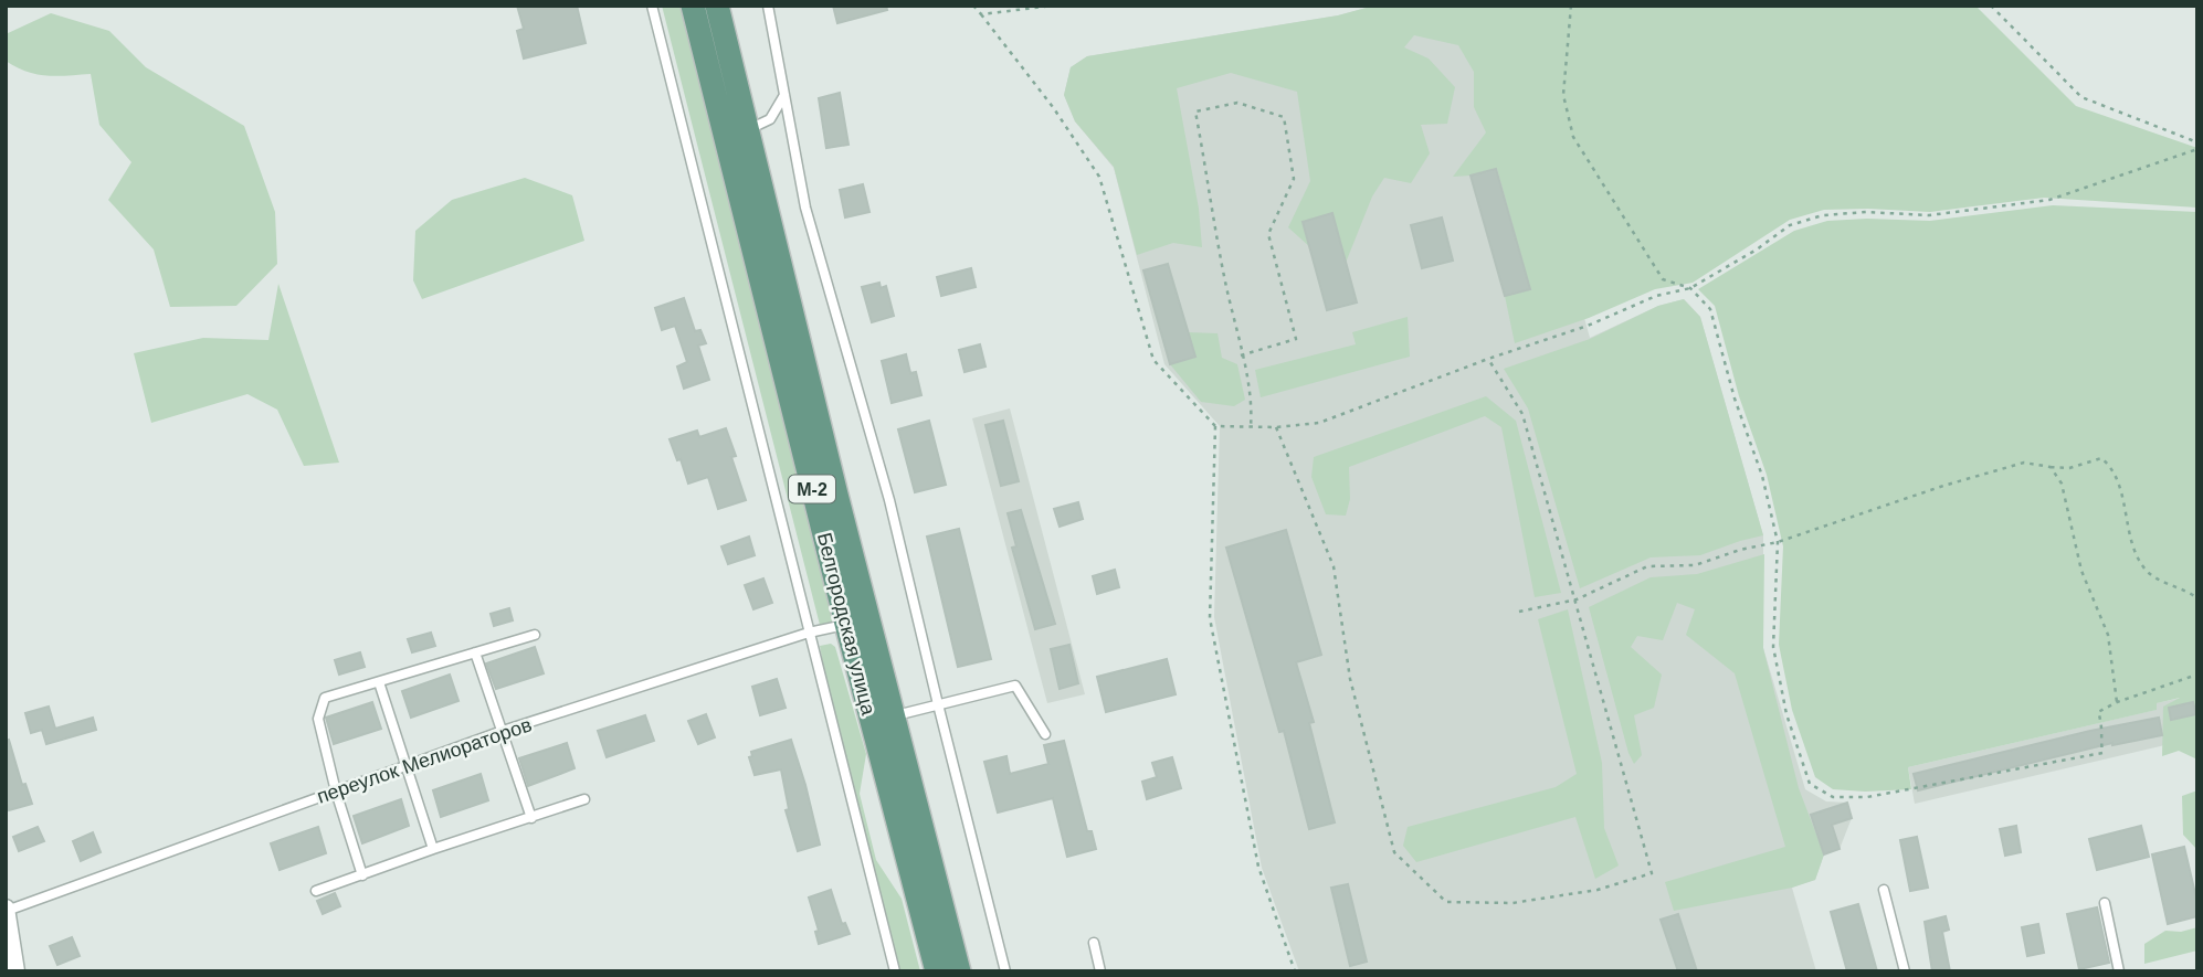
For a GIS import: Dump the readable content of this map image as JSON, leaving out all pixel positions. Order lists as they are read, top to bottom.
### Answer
{
  "streets": {
    "main road": ["М-2", "Белгородская улица"],
    "lane": ["переулок Мелиораторов"]
  },
  "crossings": [
    ["Белгородская улица", "переулок Мелиораторов"]
  ]
}
